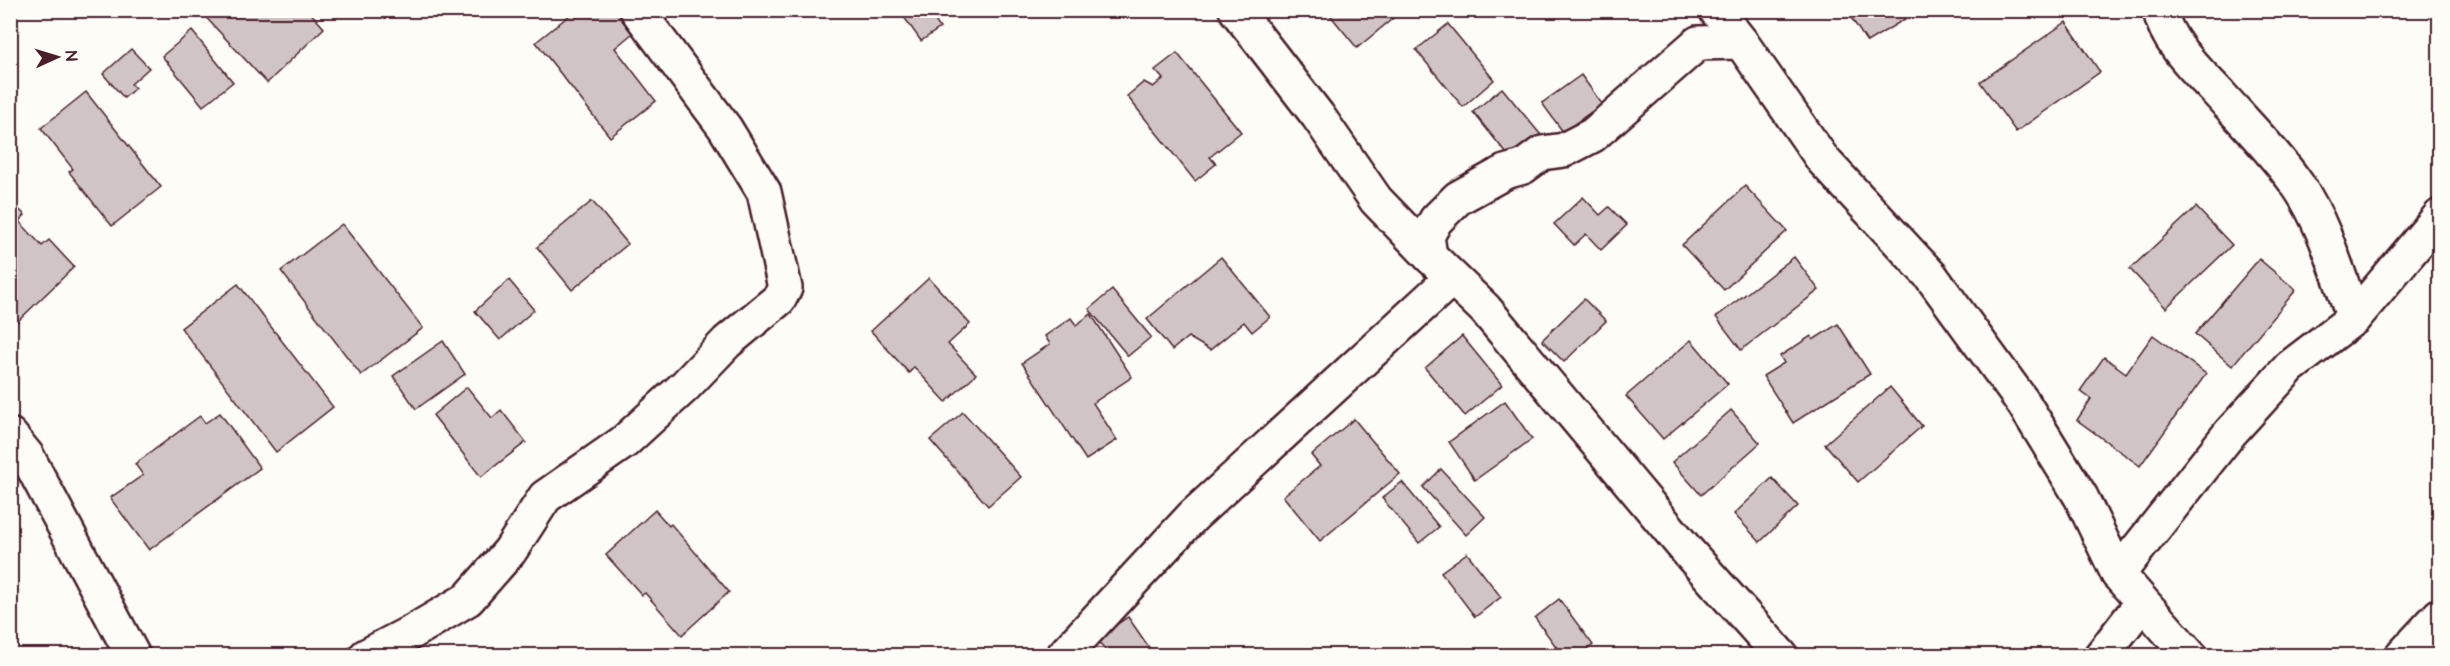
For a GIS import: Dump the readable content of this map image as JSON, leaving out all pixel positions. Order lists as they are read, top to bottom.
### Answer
{
  "north": "right"
}
